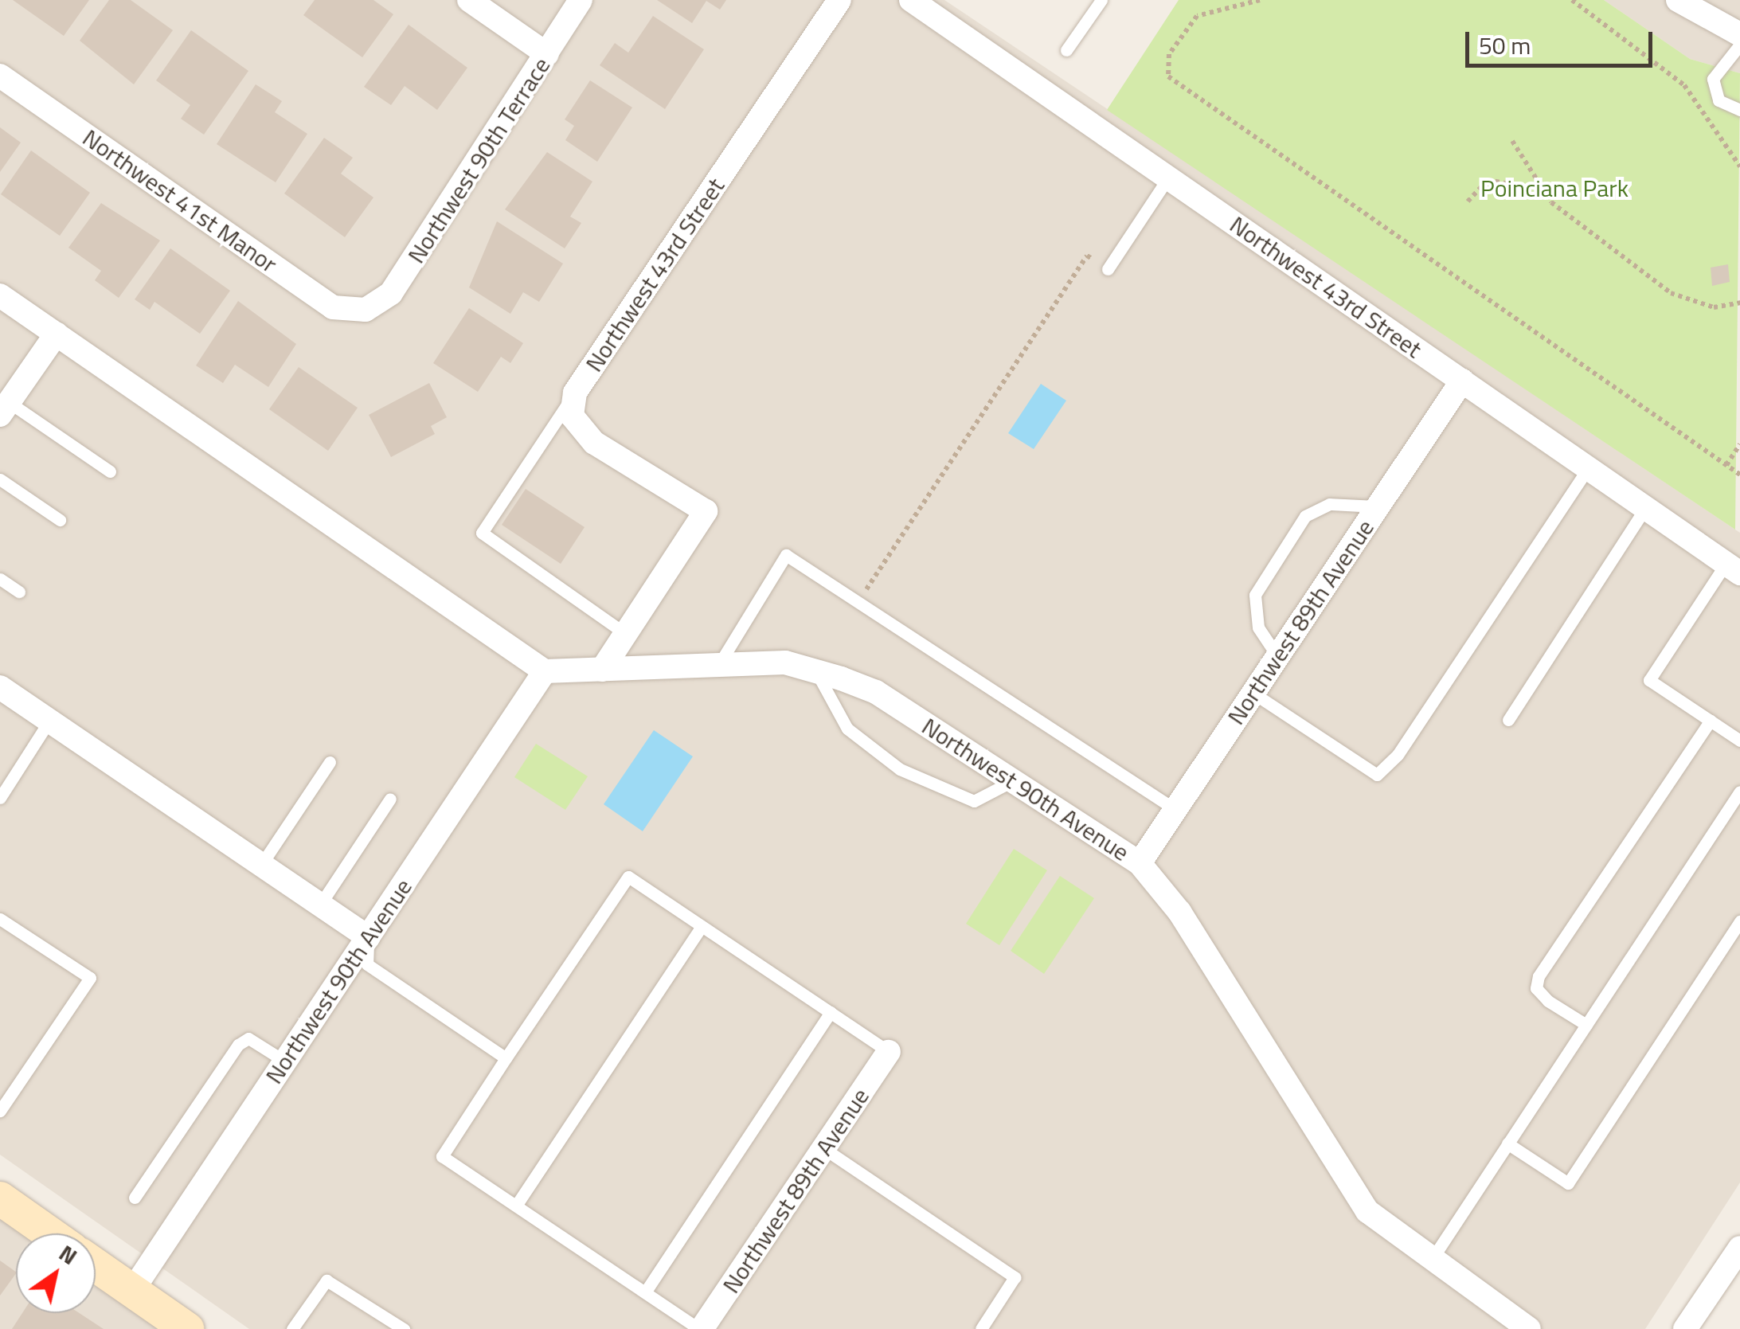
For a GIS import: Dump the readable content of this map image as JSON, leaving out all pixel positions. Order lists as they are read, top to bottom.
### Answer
{
  "streets": {
    "street": [
      "Northwest 90th Terrace",
      "Northwest 41st Manor",
      "Northwest 43rd Street",
      "Northwest 89th Avenue",
      "Northwest 90th Avenue"
    ]
  },
  "crossings": [
    ["Northwest 90th Terrace", "Northwest 41st Manor"],
    ["Northwest 43rd Street", "Northwest 89th Avenue"],
    ["Northwest 89th Avenue", "Northwest 90th Avenue"]
  ],
  "parks": ["Poinciana Park"],
  "scale_bar": "50 m",
  "north": "top right"
}
